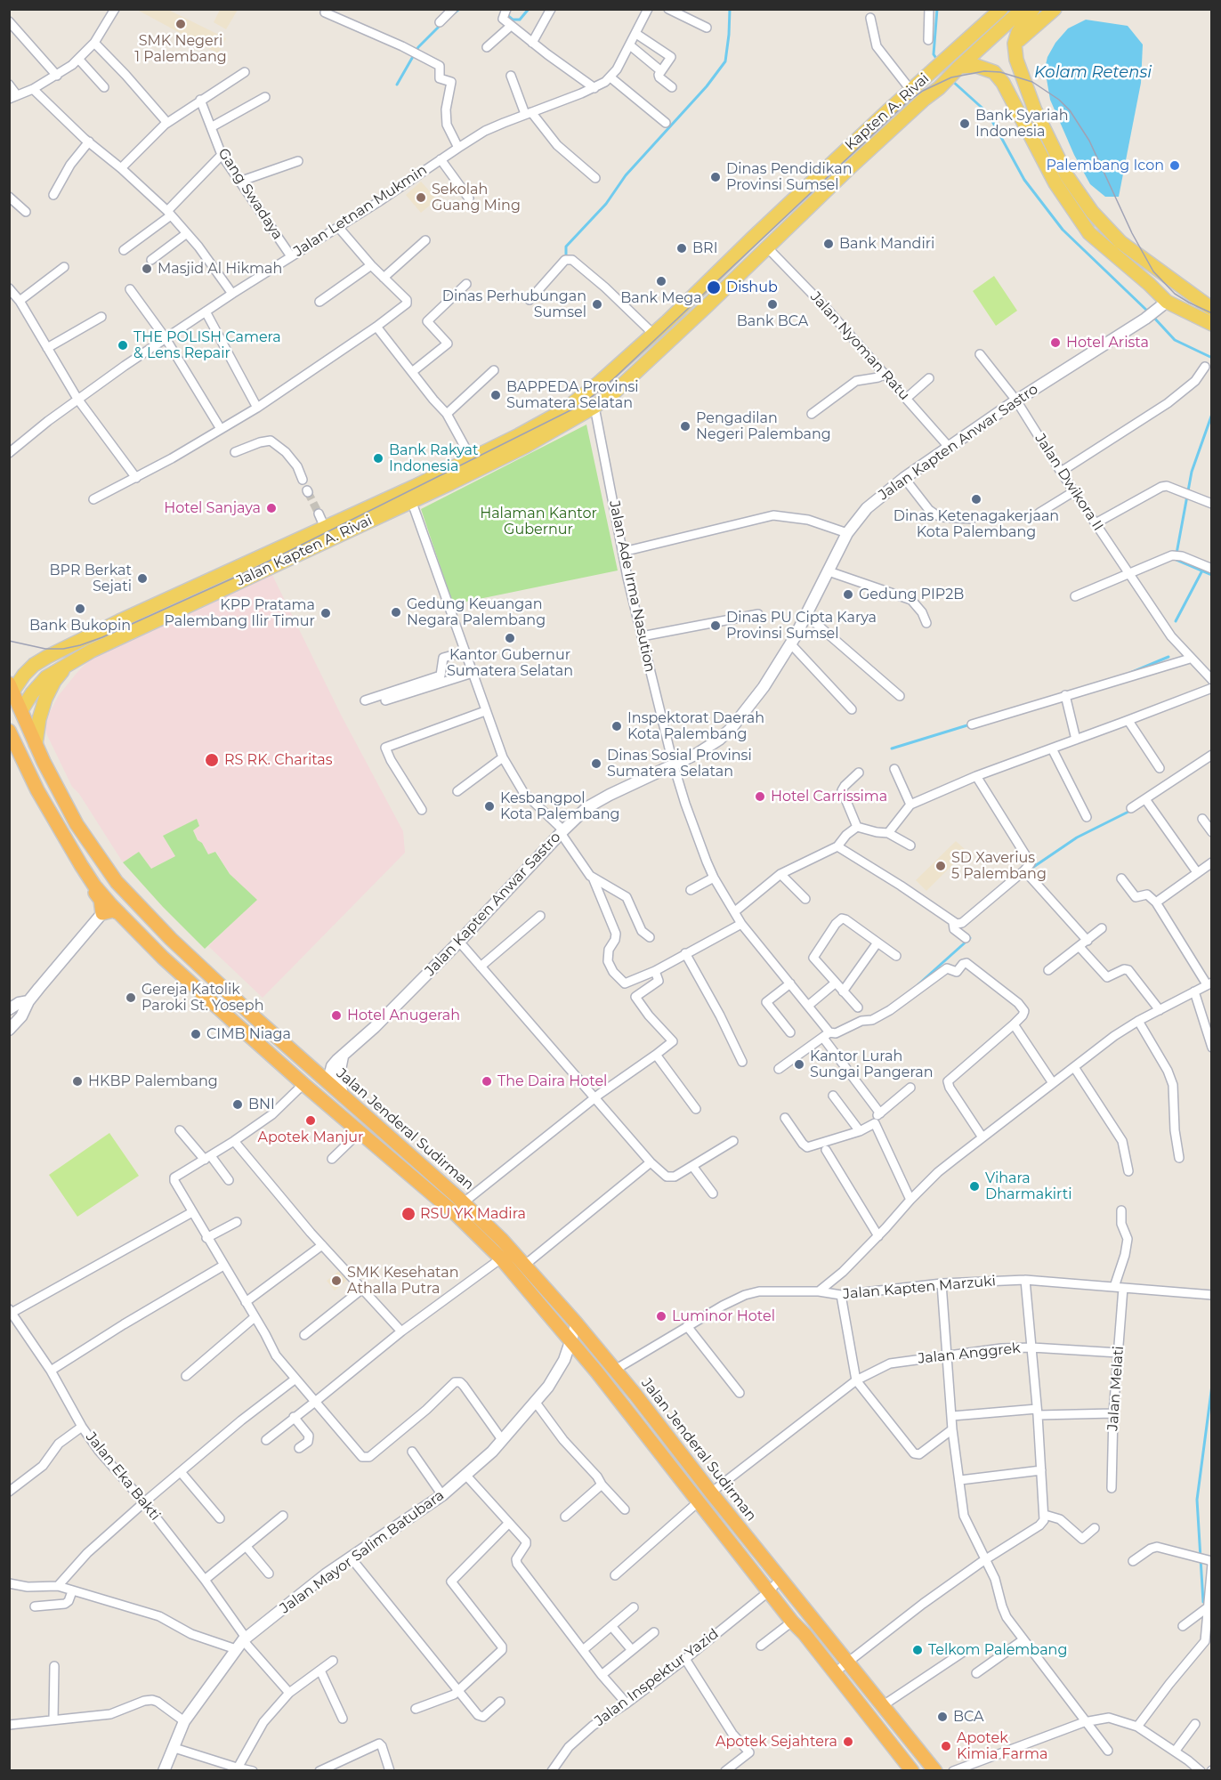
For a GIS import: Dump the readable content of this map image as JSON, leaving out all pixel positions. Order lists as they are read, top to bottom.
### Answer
{
  "streets": {
    "highway": ["Jalan Jenderal Sudirman"],
    "main road": ["Kapten A. Rivai", "Jalan Kapten A. Rivai"],
    "street": [
      "Gang Swadaya",
      "Jalan Letnan Mukmin",
      "Jalan Nyoman Ratu",
      "Jalan Kapten Anwar Sastro",
      "Jalan Dwikora II",
      "Jalan Ade Irma Nasution",
      "Jalan Kapten Marzuki",
      "Jalan Anggrek",
      "Jalan Melati",
      "Jalan Eka Bakti",
      "Jalan Mayor Salim Batubara",
      "Jalan Inspektur Yazid"
    ]
  },
  "crossings": [
    ["Kapten A. Rivai", "Jalan Nyoman Ratu"],
    ["Kapten A. Rivai", "Jalan Kapten A. Rivai"],
    ["Kapten A. Rivai", "Jalan Ade Irma Nasution"],
    ["Gang Swadaya", "Jalan Letnan Mukmin"],
    ["Jalan Nyoman Ratu", "Jalan Kapten Anwar Sastro"],
    ["Jalan Kapten Anwar Sastro", "Jalan Dwikora II"],
    ["Jalan Kapten Anwar Sastro", "Jalan Ade Irma Nasution"],
    ["Jalan Kapten Anwar Sastro", "Jalan Jenderal Sudirman"],
    ["Jalan Kapten A. Rivai", "Jalan Jenderal Sudirman"],
    ["Jalan Jenderal Sudirman", "Jalan Kapten Marzuki"],
    ["Jalan Jenderal Sudirman", "Jalan Anggrek"],
    ["Jalan Jenderal Sudirman", "Jalan Mayor Salim Batubara"],
    ["Jalan Jenderal Sudirman", "Jalan Inspektur Yazid"],
    ["Jalan Kapten Marzuki", "Jalan Melati"],
    ["Jalan Anggrek", "Jalan Melati"],
    ["Jalan Eka Bakti", "Jalan Mayor Salim Batubara"]
  ],
  "water": ["Kolam Retensi"],
  "parks": ["Halaman Kantor Gubernur"],
  "places": [
    "SMK Negeri 1 Palembang",
    "Bank Syariah Indonesia",
    "Palembang Icon",
    "Dinas Pendidikan Provinsi Sumsel",
    "Sekolah Guang Ming",
    "Bank Mandiri",
    "BRI",
    "Masjid Al Hikmah",
    "Bank Mega",
    "Dishub",
    "Dinas Perhubungan Sumsel",
    "Bank BCA",
    "Hotel Arista",
    "THE POLISH Camera & Lens Repair",
    "BAPPEDA Provinsi Sumatera Selatan",
    "Pengadilan Negeri Palembang",
    "Bank Rakyat Indonesia",
    "Dinas Ketenagakerjaan Kota Palembang",
    "Hotel Sanjaya",
    "BPR Berkat Sejati",
    "Gedung PIP2B",
    "Bank Bukopin",
    "Gedung Keuangan Negara Palembang",
    "KPP Pratama Palembang Ilir Timur",
    "Dinas PU Cipta Karya Provinsi Sumsel",
    "Kantor Gubernur Sumatera Selatan",
    "Inspektorat Daerah Kota Palembang",
    "RS RK. Charitas",
    "Dinas Sosial Provinsi Sumatera Selatan",
    "Hotel Carrissima",
    "Kesbangpol Kota Palembang",
    "SD Xaverius 5 Palembang",
    "Gereja Katolik Paroki St. Yoseph",
    "Hotel Anugerah",
    "CIMB Niaga",
    "Kantor Lurah Sungai Pangeran",
    "HKBP Palembang",
    "The Daira Hotel",
    "BNI",
    "Apotek Manjur",
    "Vihara Dharmakirti",
    "RSU YK Madira",
    "SMK Kesehatan Athalla Putra",
    "Luminor Hotel",
    "Telkom Palembang",
    "BCA",
    "Apotek Sejahtera",
    "Apotek Kimia Farma"
  ]
}
